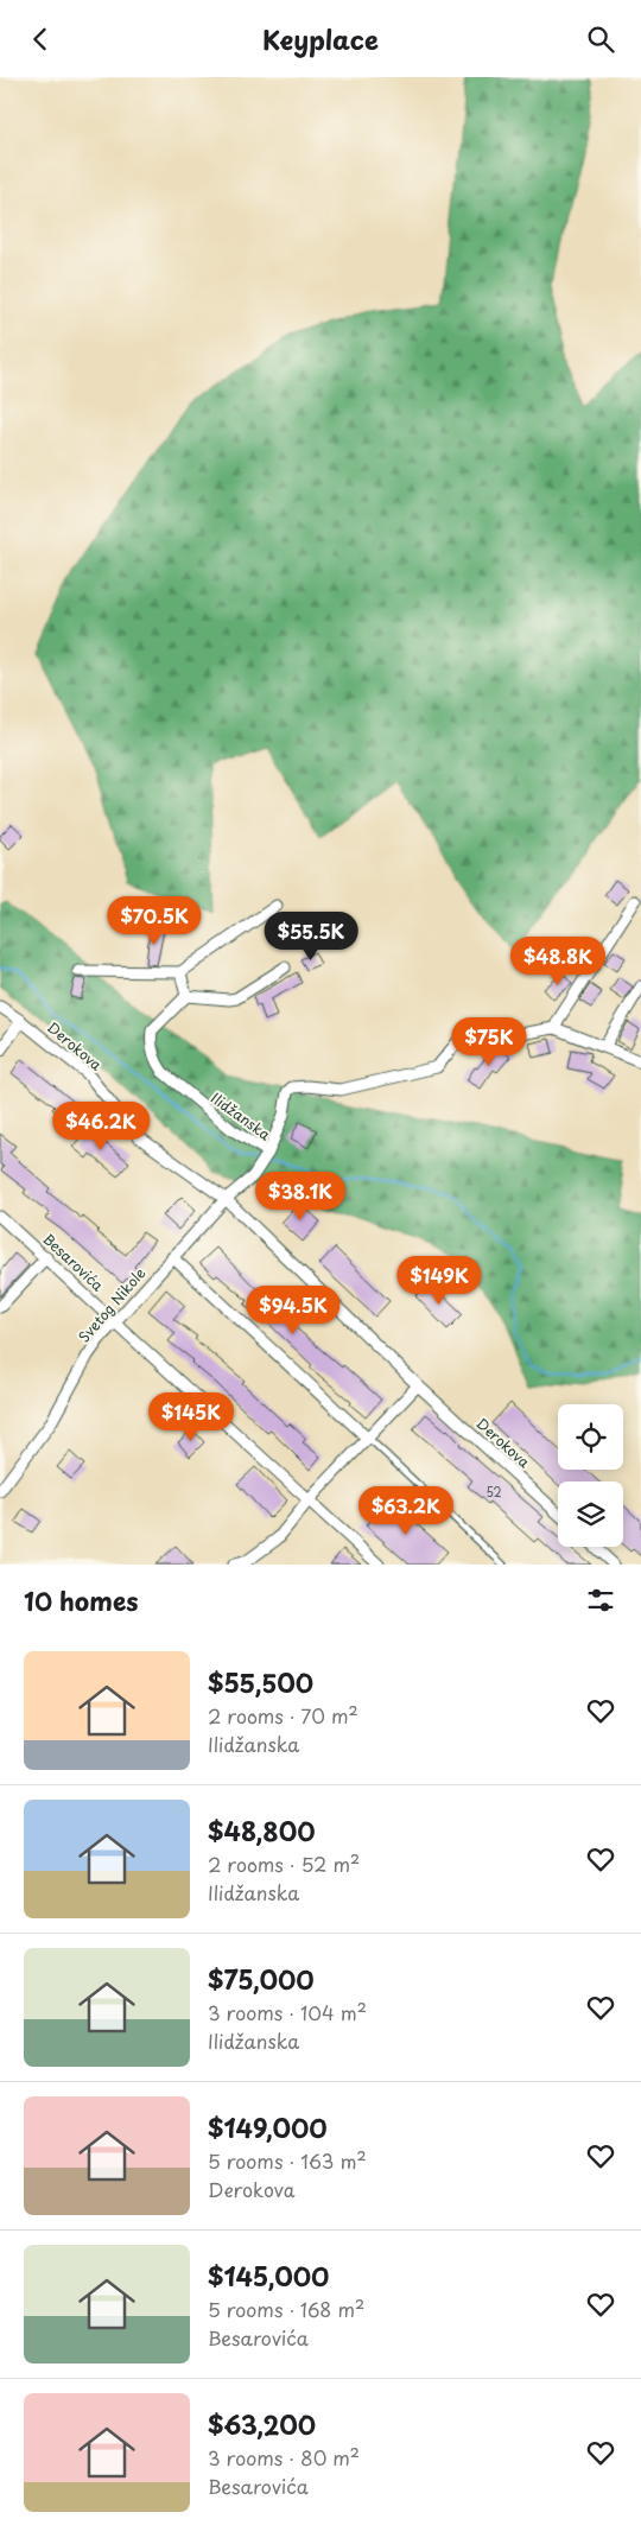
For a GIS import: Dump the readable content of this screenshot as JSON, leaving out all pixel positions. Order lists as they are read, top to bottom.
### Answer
{
  "streets": {
    "street": [
      "Derokova",
      "Ilidžanska",
      "Besarovića",
      "Svetog Nikole"
    ]
  },
  "crossings": [
    ["Derokova", "Svetog Nikole"],
    ["Ilidžanska", "Svetog Nikole"],
    ["Besarovića", "Svetog Nikole"]
  ],
  "house_numbers": ["52"],
  "page": {
    "header": "Keyplace",
    "price": [
      "$70.5K",
      "$55.5K",
      "$48.8K",
      "$75K",
      "$46.2K",
      "$38.1K",
      "$149K",
      "$94.5K",
      "$145K",
      "$63.2K"
    ],
    "heading": "10 homes",
    "list": [
      {
        "name": "$55,500",
        "note": "2 rooms · 70 m² · Ilidžanska"
      },
      {
        "name": "$48,800",
        "note": "2 rooms · 52 m² · Ilidžanska"
      },
      {
        "name": "$75,000",
        "note": "3 rooms · 104 m² · Ilidžanska"
      },
      {
        "name": "$149,000",
        "note": "5 rooms · 163 m² · Derokova"
      },
      {
        "name": "$145,000",
        "note": "5 rooms · 168 m² · Besarovića"
      },
      {
        "name": "$63,200",
        "note": "3 rooms · 80 m² · Besarovića"
      }
    ]
  }
}
